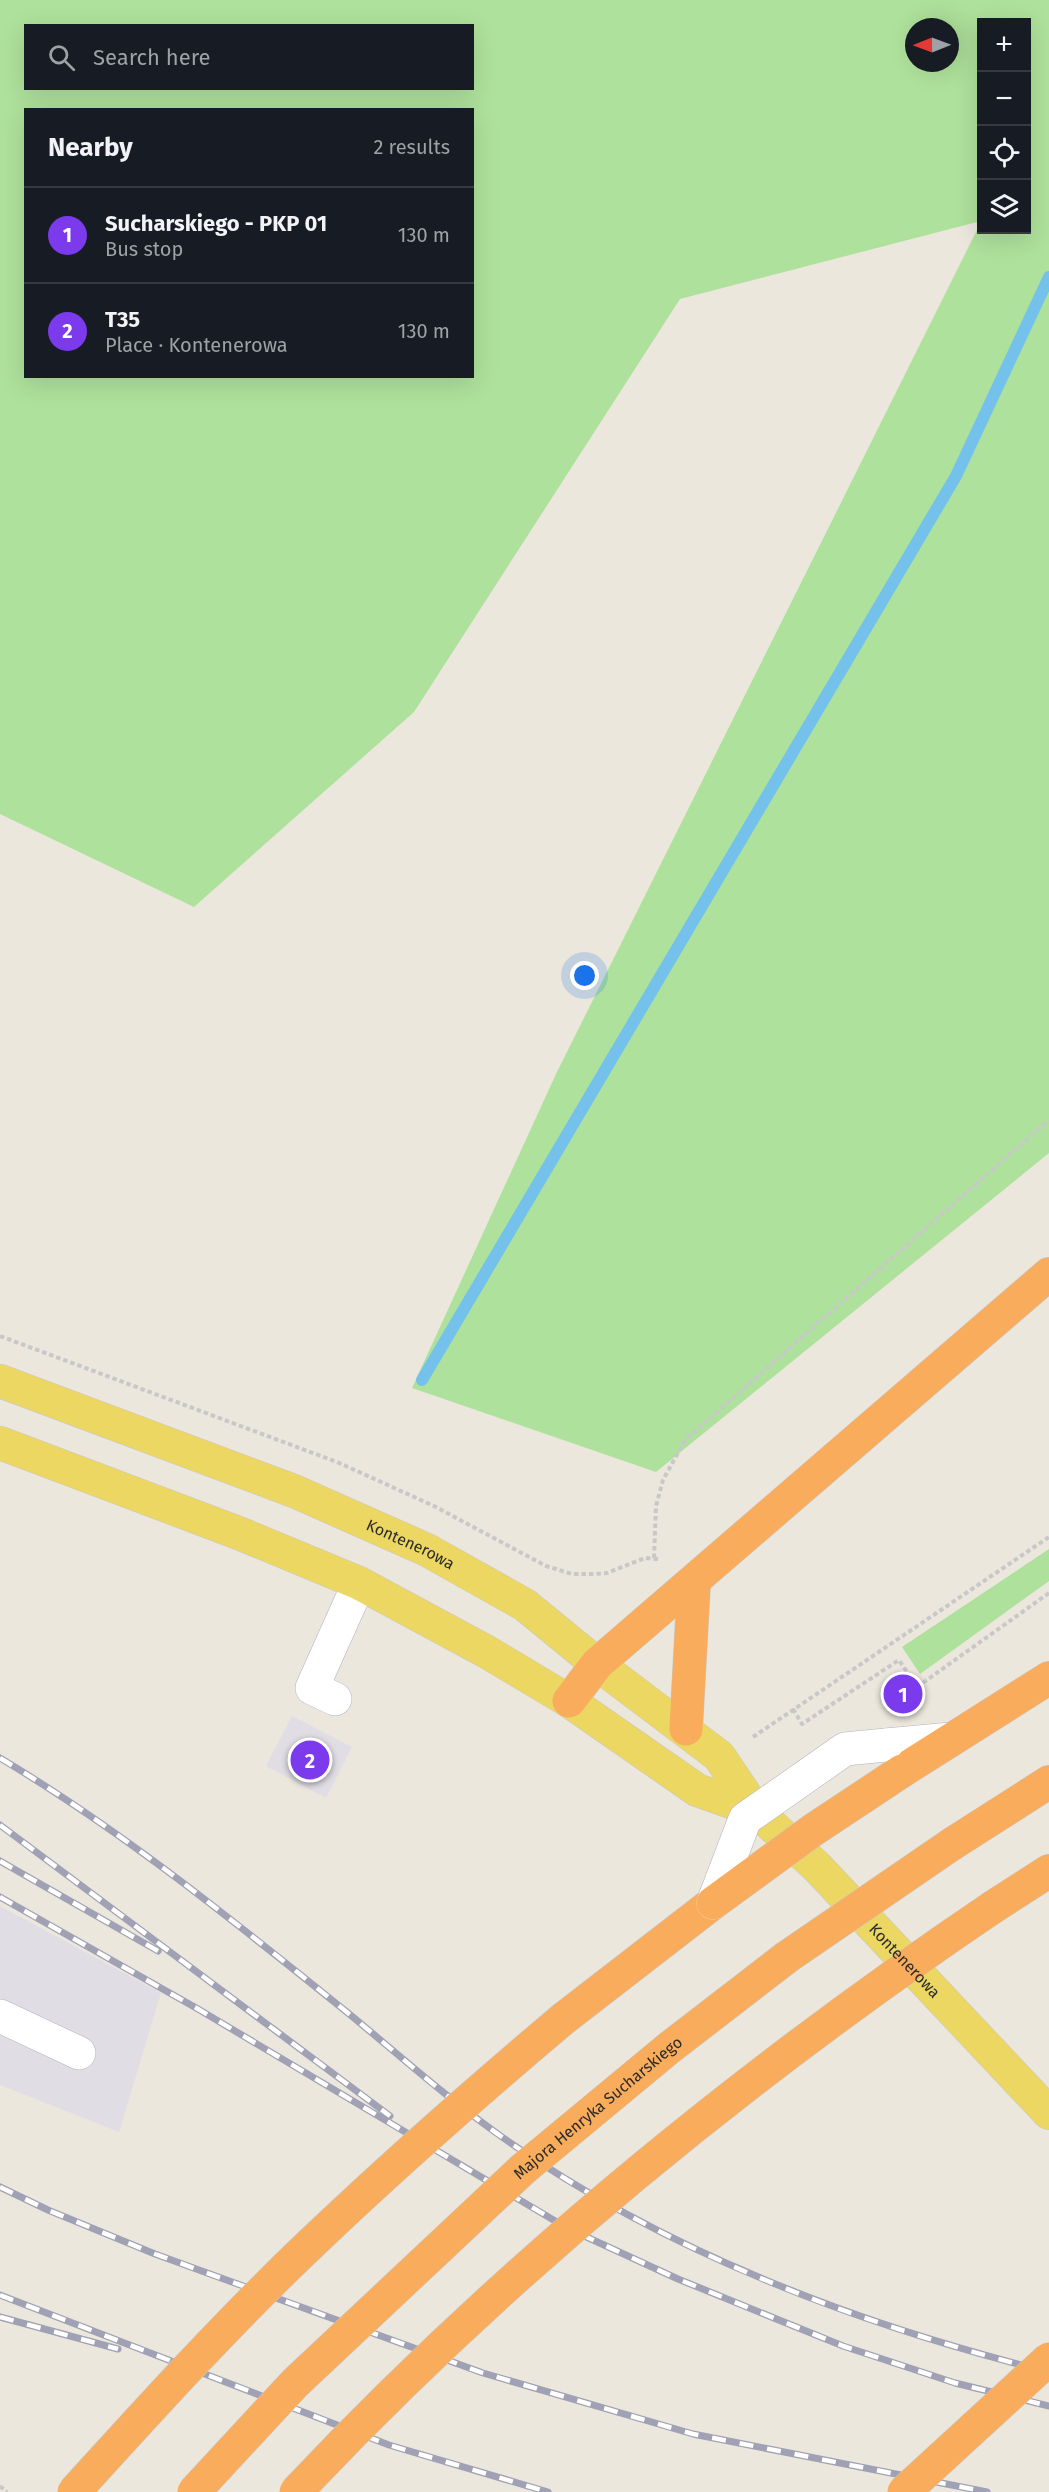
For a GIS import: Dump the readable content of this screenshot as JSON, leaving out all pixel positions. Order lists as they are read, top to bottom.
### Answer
{
  "streets": {
    "highway": ["Majora Henryka Sucharskiego"],
    "main road": ["Kontenerowa"]
  },
  "north": "left",
  "page": {
    "map_buttons": ["+", "−"],
    "search": "Search here",
    "heading": ["Nearby", "2 results"],
    "list": [
      {
        "mark": "1",
        "name": "Sucharskiego - PKP 01",
        "note": "Bus stop",
        "value": "130 m"
      },
      {
        "mark": "2",
        "name": "T35",
        "note": "Place · Kontenerowa",
        "value": "130 m"
      }
    ],
    "pins": ["1", "2"]
  }
}
